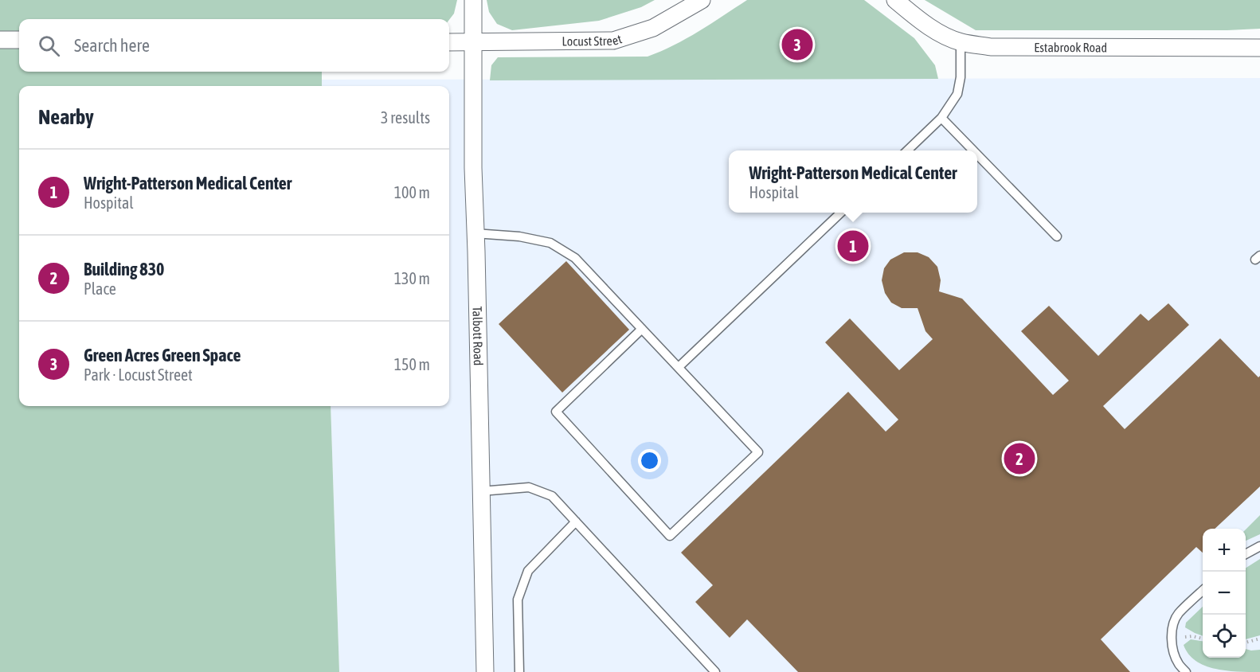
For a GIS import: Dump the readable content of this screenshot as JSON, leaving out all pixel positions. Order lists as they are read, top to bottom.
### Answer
{
  "streets": {
    "street": ["Locust Street", "Estabrook Road", "Talbott Road"]
  },
  "crossings": [
    ["Locust Street", "Talbott Road"]
  ],
  "page": {
    "search": "Search here",
    "pins": ["3", "1", "2"],
    "heading": ["Nearby", "3 results"],
    "list": [
      {
        "mark": "1",
        "name": "Wright-Patterson Medical Center",
        "note": "Hospital",
        "value": "100 m"
      },
      {
        "mark": "2",
        "name": "Building 830",
        "note": "Place",
        "value": "130 m"
      },
      {
        "mark": "3",
        "name": "Green Acres Green Space",
        "note": "Park · Locust Street",
        "value": "150 m"
      }
    ],
    "popup": ["Wright-Patterson Medical Center", "Hospital"],
    "map_buttons": ["+", "−"]
  }
}
